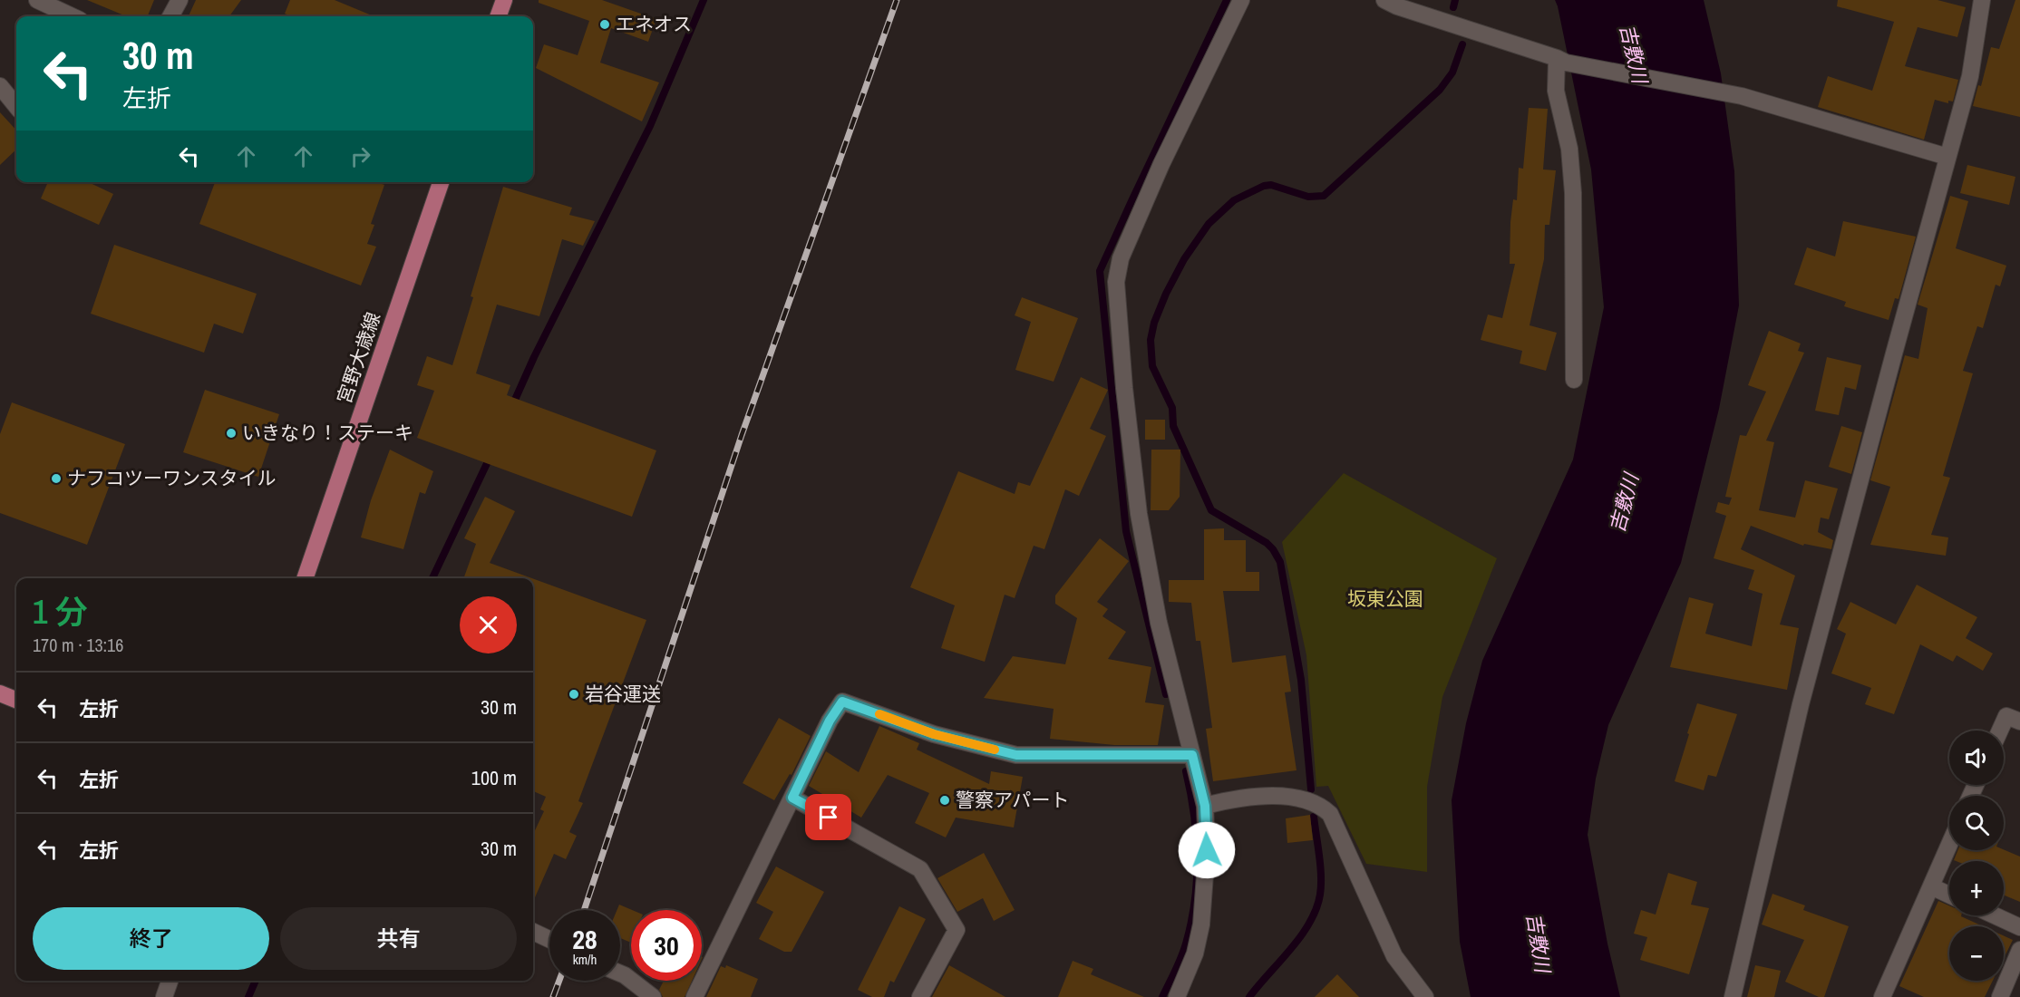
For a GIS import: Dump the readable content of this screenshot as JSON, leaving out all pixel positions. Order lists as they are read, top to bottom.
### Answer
{
  "streets": {
    "main road": ["宮野大歳線"]
  },
  "water": ["吉敷川"],
  "parks": ["坂東公園"],
  "places": [
    "エネオス",
    "いきなり！ステーキ",
    "ナフコツーワンスタイル",
    "岩谷運送",
    "警察アパート"
  ],
  "page": {
    "turn": ["30 m", "左折"],
    "heading": ["1 分", "170 m · 13:16"],
    "list": [
      {
        "name": "左折",
        "value": "30 m"
      },
      {
        "name": "左折",
        "value": "100 m"
      },
      {
        "name": "左折",
        "value": "30 m"
      }
    ],
    "map_buttons": ["+", "−"],
    "buttons": ["終了", "共有"],
    "speed": "28 km/h",
    "limit": "30"
  }
}
